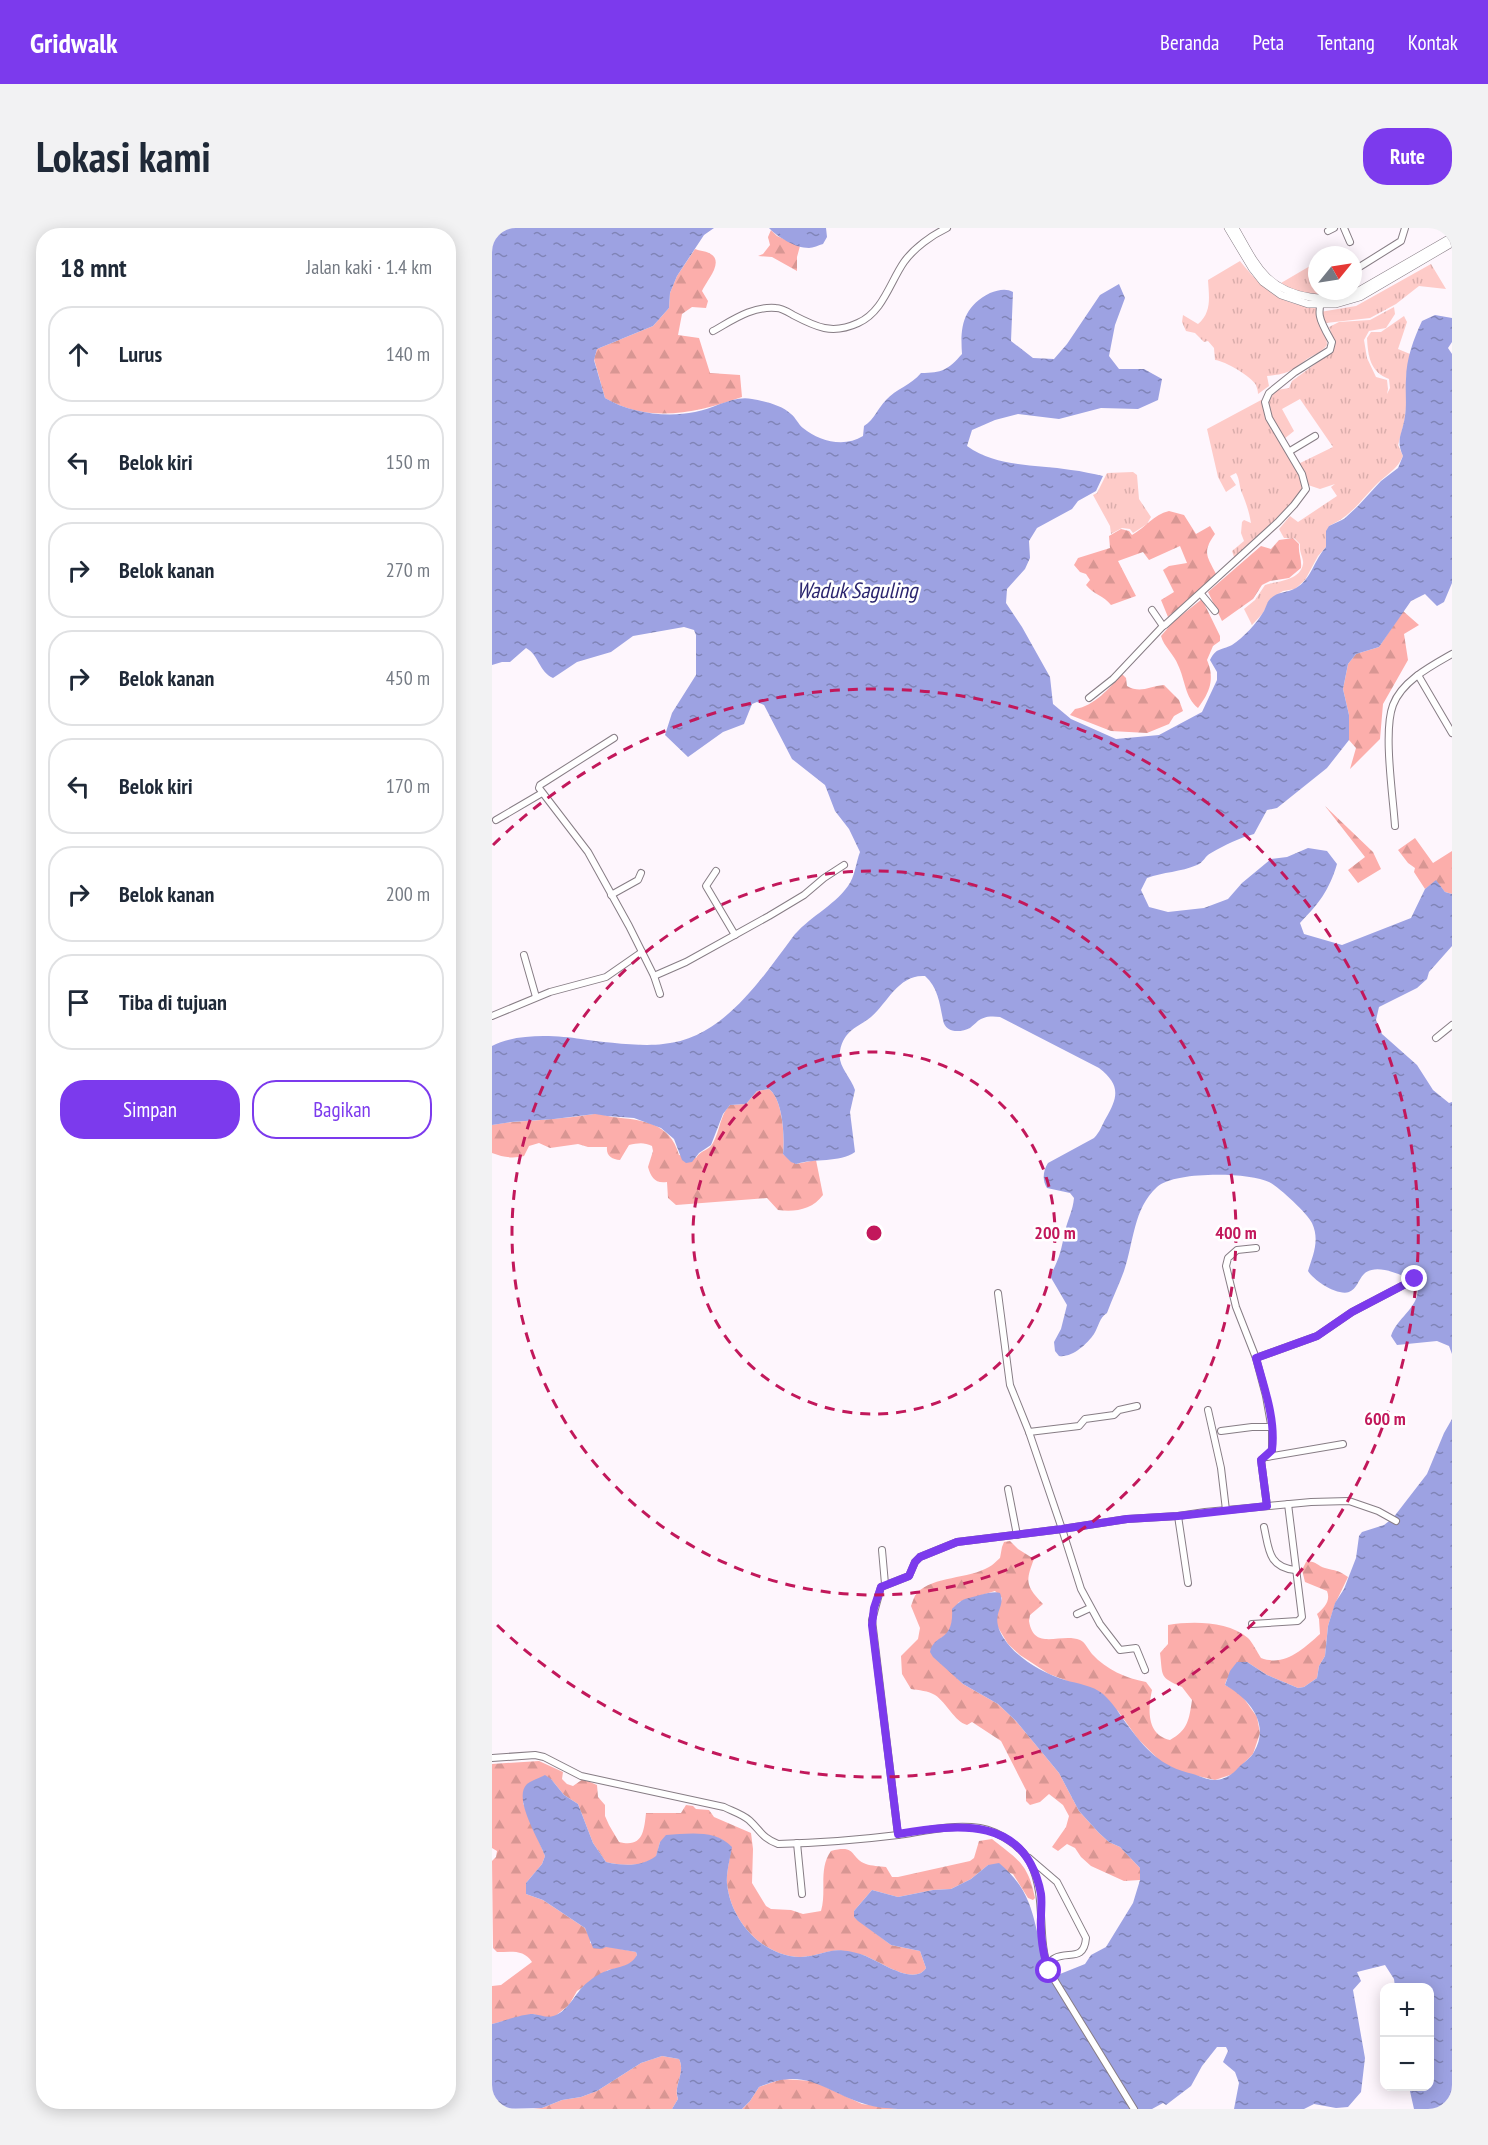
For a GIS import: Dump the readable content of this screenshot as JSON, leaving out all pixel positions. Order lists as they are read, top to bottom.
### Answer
{
  "water": ["Waduk Saguling"],
  "north": "top right",
  "page": {
    "header": "Gridwalk",
    "nav": [
      "Beranda",
      "Peta",
      "Tentang",
      "Kontak"
    ],
    "buttons": [
      "Rute",
      ["Simpan", "Bagikan"]
    ],
    "title": "Lokasi kami",
    "heading": ["18 mnt", "Jalan kaki · 1.4 km"],
    "list": [
      ["Lurus", "140 m"],
      ["Belok kiri", "150 m"],
      ["Belok kanan", "270 m"],
      ["Belok kanan", "450 m"],
      ["Belok kiri", "170 m"],
      ["Belok kanan", "200 m"],
      "Tiba di tujuan"
    ],
    "map_buttons": ["+", "−"]
  },
  "rings": ["200 m", "400 m", "600 m"]
}
